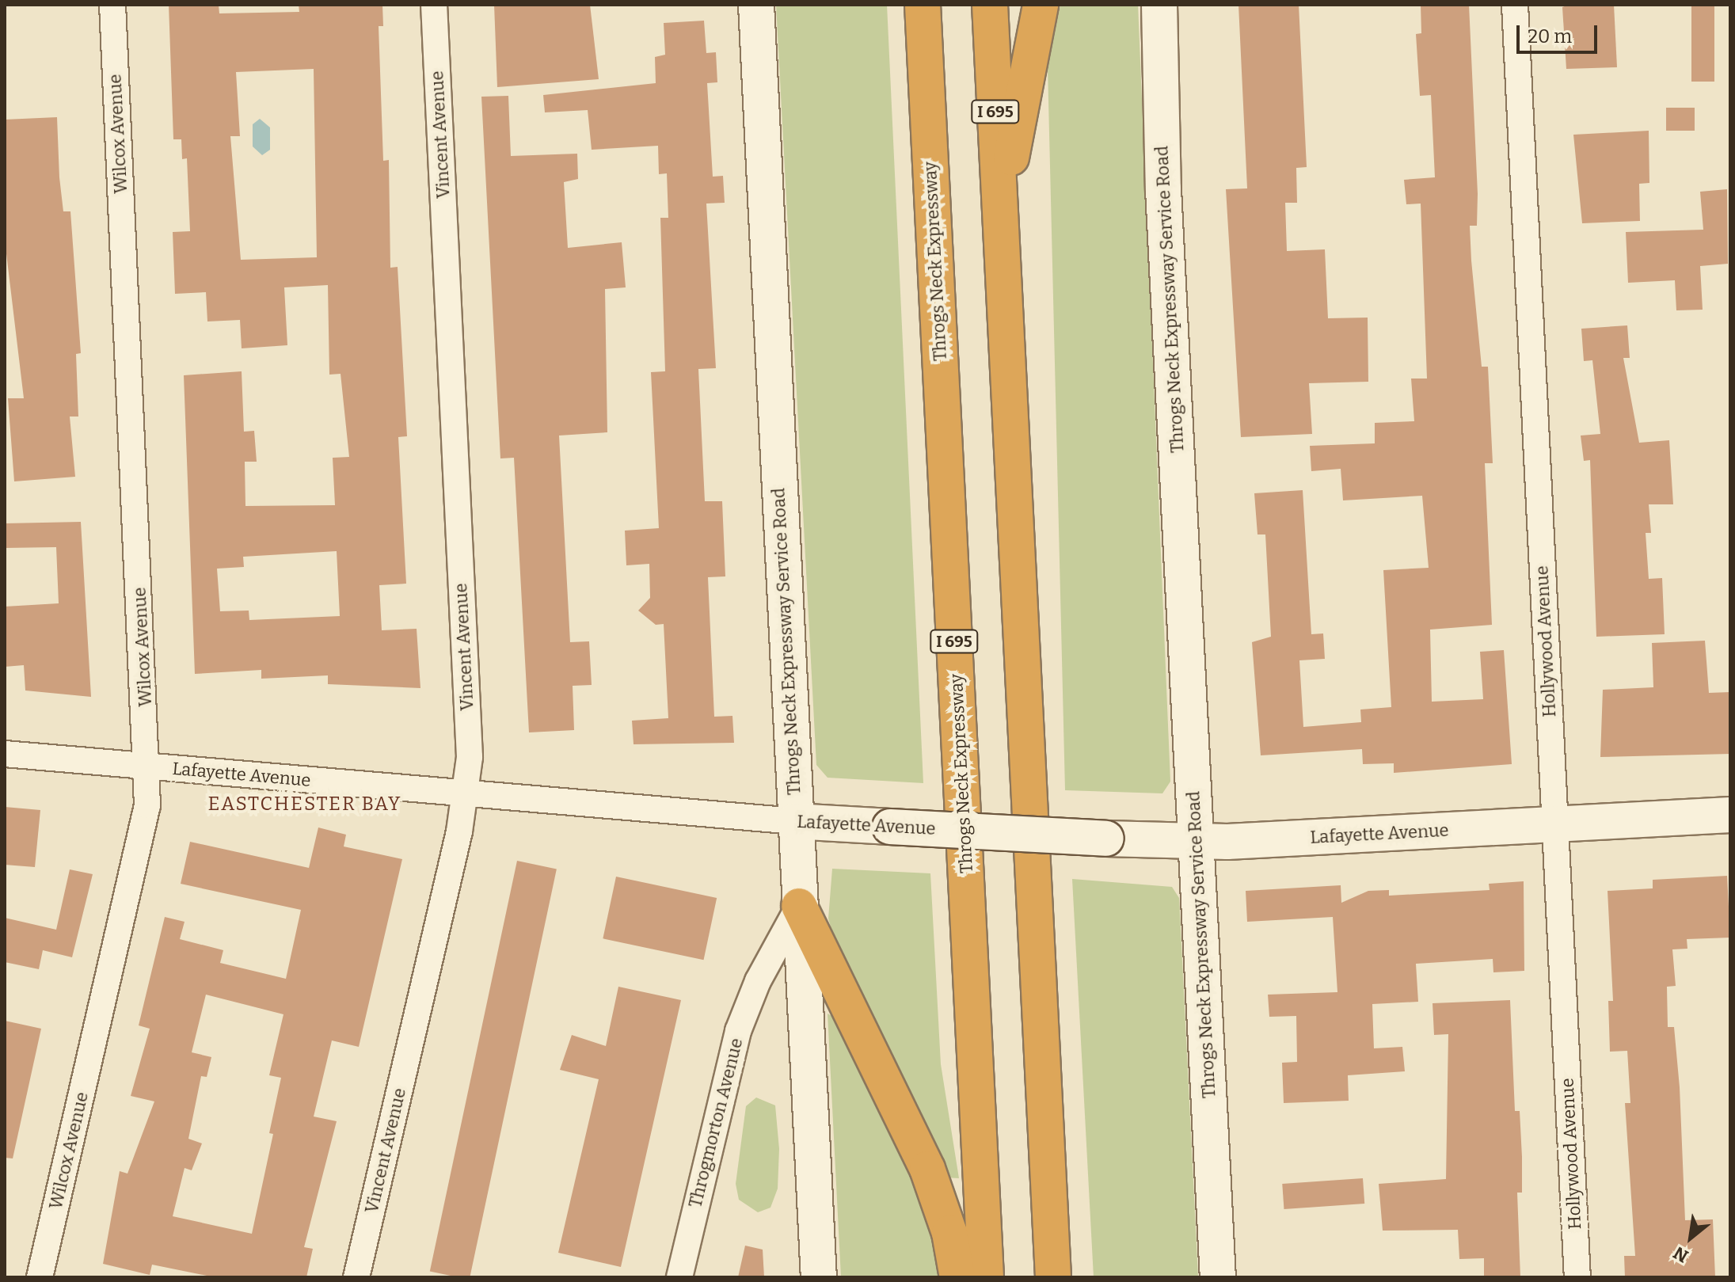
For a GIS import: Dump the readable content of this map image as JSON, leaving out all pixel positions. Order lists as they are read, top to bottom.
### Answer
{
  "streets": {
    "highway": ["I 695", "Throgs Neck Expressway"],
    "street": [
      "Wilcox Avenue",
      "Vincent Avenue",
      "Throgs Neck Expressway Service Road",
      "Hollywood Avenue",
      "Lafayette Avenue",
      "Throgmorton Avenue"
    ]
  },
  "crossings": [
    ["Wilcox Avenue", "Lafayette Avenue"],
    ["Vincent Avenue", "Lafayette Avenue"],
    ["Throgs Neck Expressway Service Road", "Lafayette Avenue"],
    ["Throgs Neck Expressway Service Road", "Throgmorton Avenue"],
    ["Hollywood Avenue", "Lafayette Avenue"]
  ],
  "districts": ["EASTCHESTER BAY"],
  "scale_bar": "20 m",
  "north": "bottom left"
}
